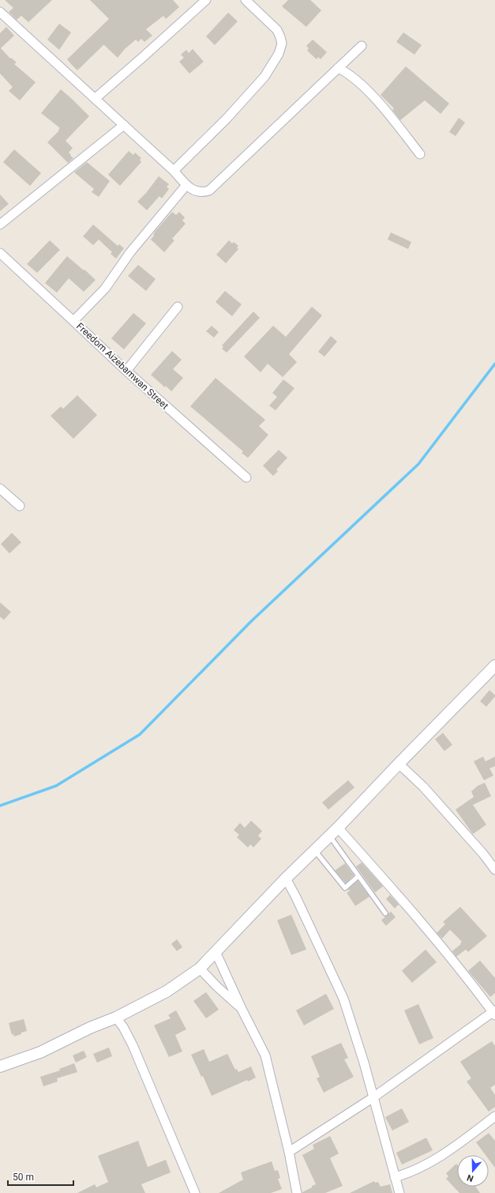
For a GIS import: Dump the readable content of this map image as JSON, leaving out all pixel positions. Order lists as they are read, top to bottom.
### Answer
{
  "streets": {
    "street": ["Freedom Aizebamwan Street"]
  },
  "scale_bar": "50 m",
  "north": "bottom"
}
